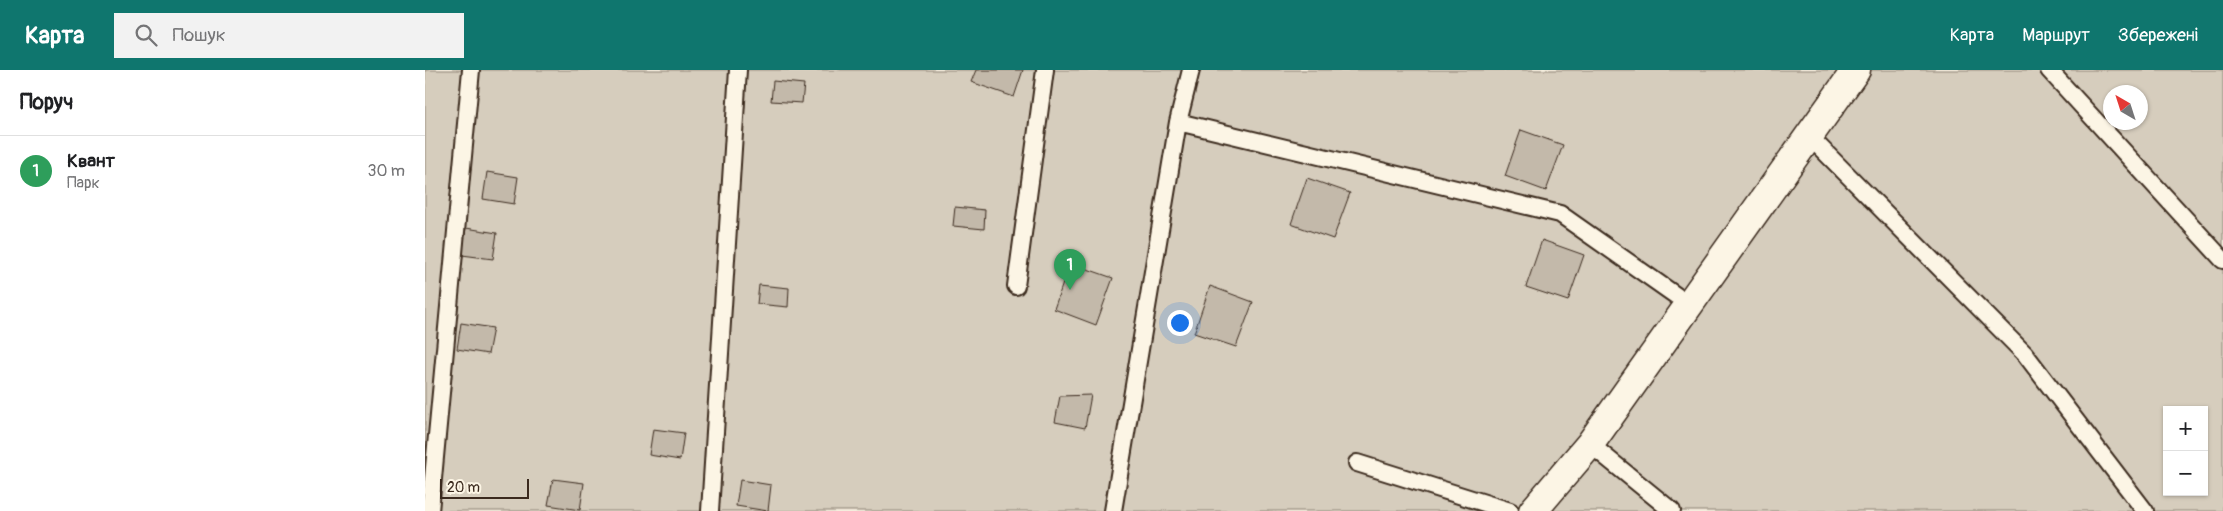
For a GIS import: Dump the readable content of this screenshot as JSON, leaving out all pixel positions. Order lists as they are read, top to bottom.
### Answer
{
  "scale_bar": "20 m",
  "north": "top left",
  "page": {
    "header": "Карта",
    "search": "Пошук",
    "nav": ["Карта", "Маршрут", "Збережені"],
    "heading": "Поруч",
    "list": [
      {
        "mark": "1",
        "name": "Квант",
        "note": "Парк",
        "value": "30 m"
      }
    ],
    "pins": "1",
    "map_buttons": ["+", "−"],
    "scale": "20 m"
  }
}
